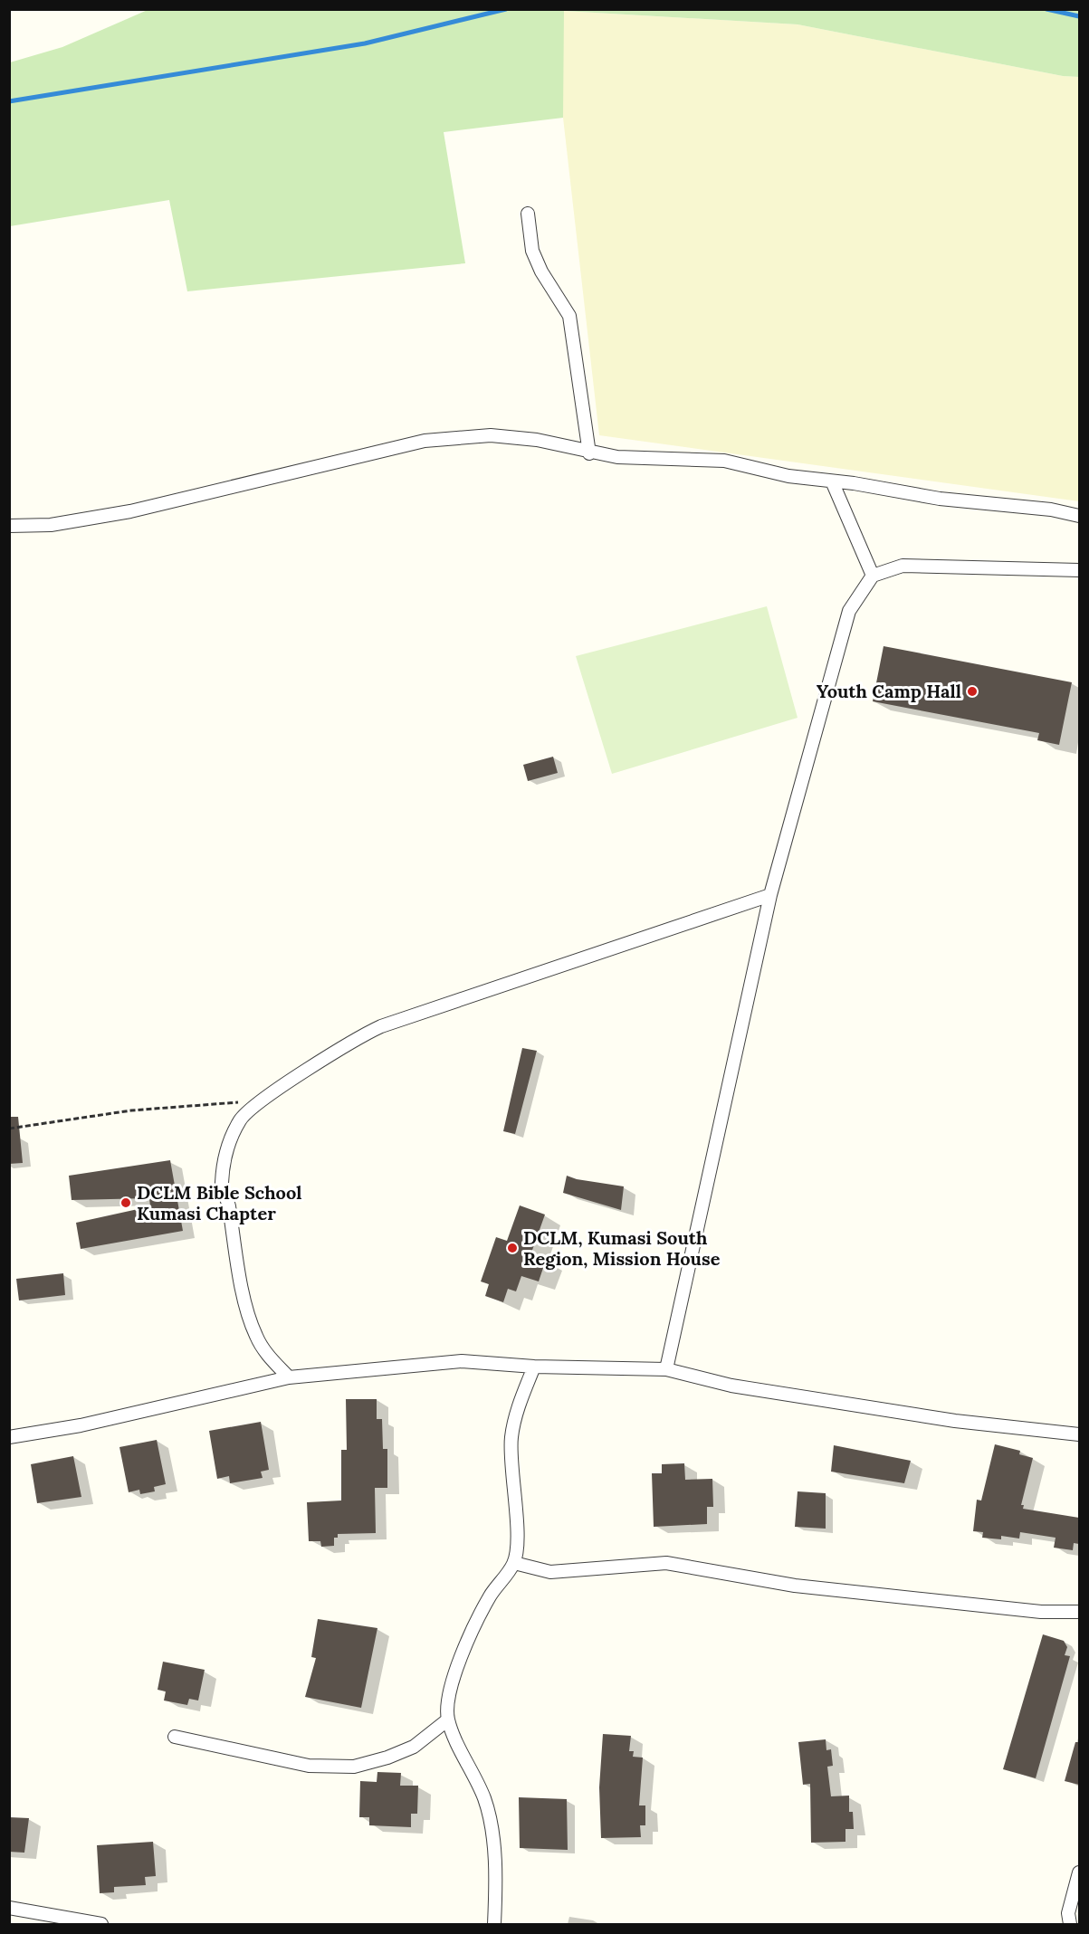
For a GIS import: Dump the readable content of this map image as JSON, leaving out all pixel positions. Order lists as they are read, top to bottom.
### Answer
{
  "places": ["Youth Camp Hall", "DCLM Bible School Kumasi Chapter", "DCLM, Kumasi South Region, Mission House"]
}
